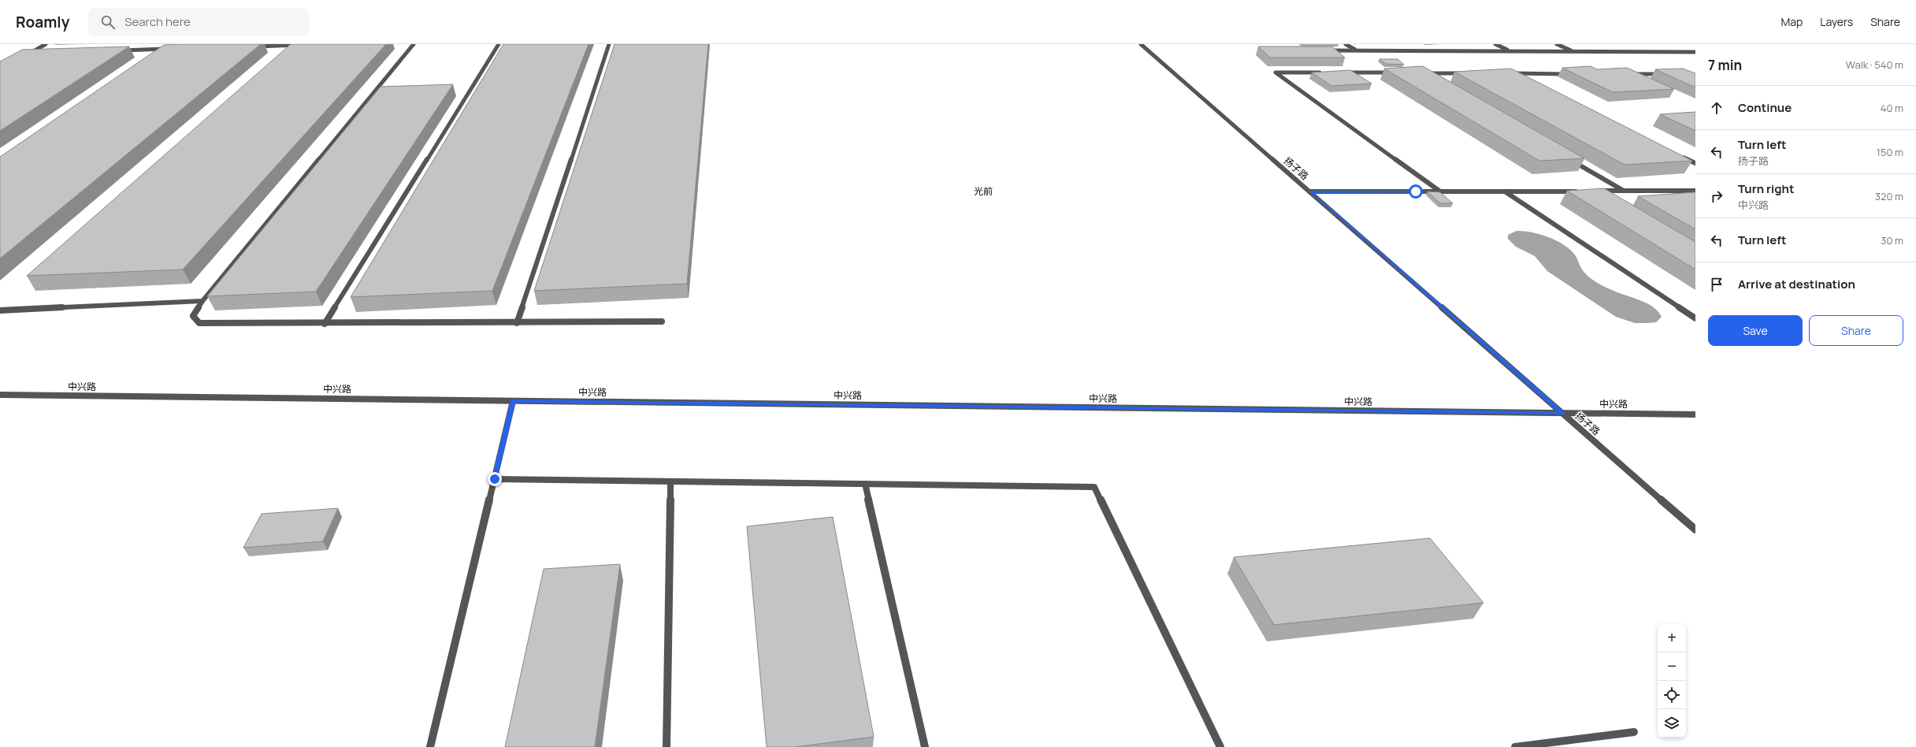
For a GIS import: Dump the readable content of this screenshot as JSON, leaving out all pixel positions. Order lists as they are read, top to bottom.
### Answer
{
  "streets": {
    "street": ["扬子路", "中兴路"]
  },
  "crossings": [
    ["扬子路", "中兴路"]
  ],
  "districts": ["光前"],
  "page": {
    "header": "Roamly",
    "search": "Search here",
    "nav": ["Map", "Layers", "Share"],
    "heading": ["7 min", "Walk · 540 m"],
    "list": [
      ["Continue", "40 m"],
      ["Turn left", "扬子路", "150 m"],
      ["Turn right", "中兴路", "320 m"],
      ["Turn left", "30 m"],
      "Arrive at destination"
    ],
    "buttons": ["Save", "Share"],
    "map_buttons": ["+", "−"]
  }
}
